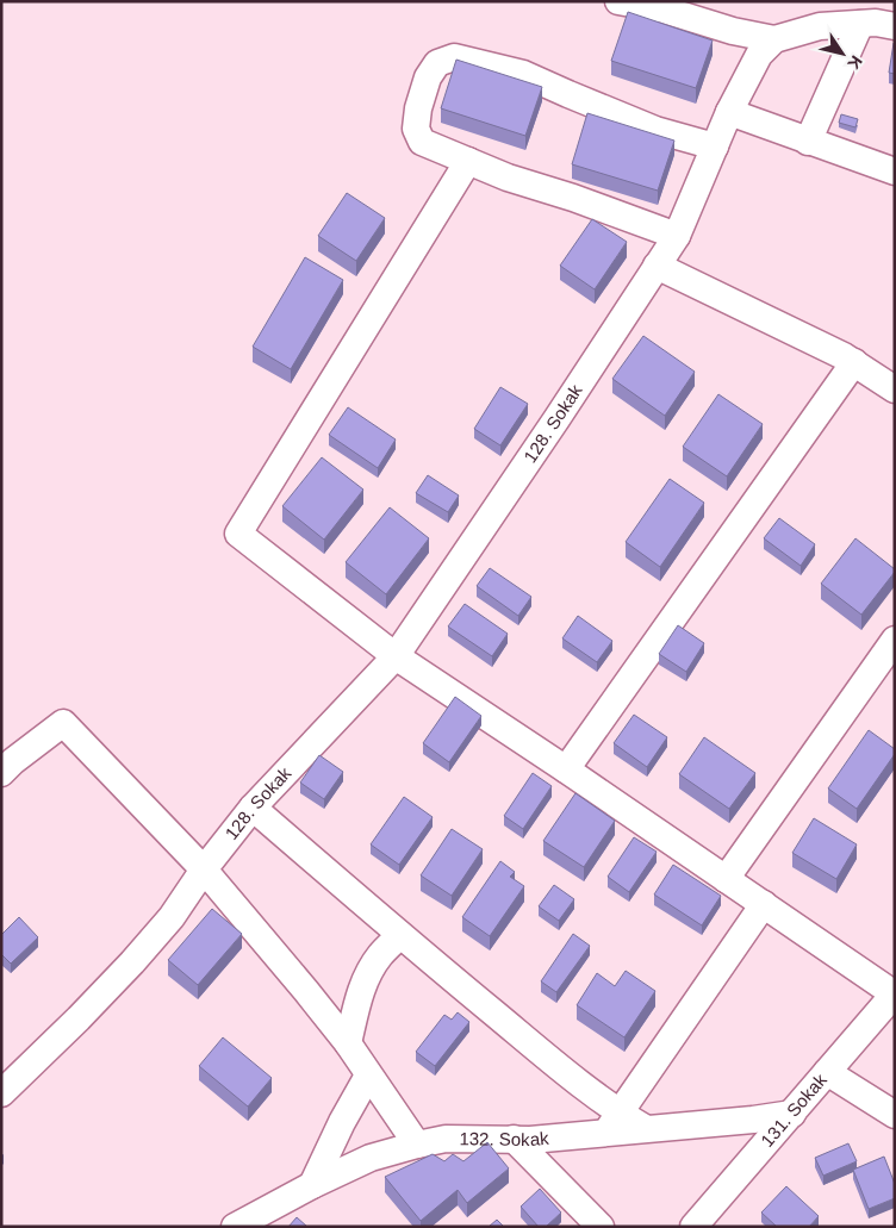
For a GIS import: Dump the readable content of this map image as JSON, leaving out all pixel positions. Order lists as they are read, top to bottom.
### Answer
{
  "streets": {
    "street": ["128. Sokak", "131. Sokak", "132. Sokak"]
  },
  "north": "bottom right"
}
